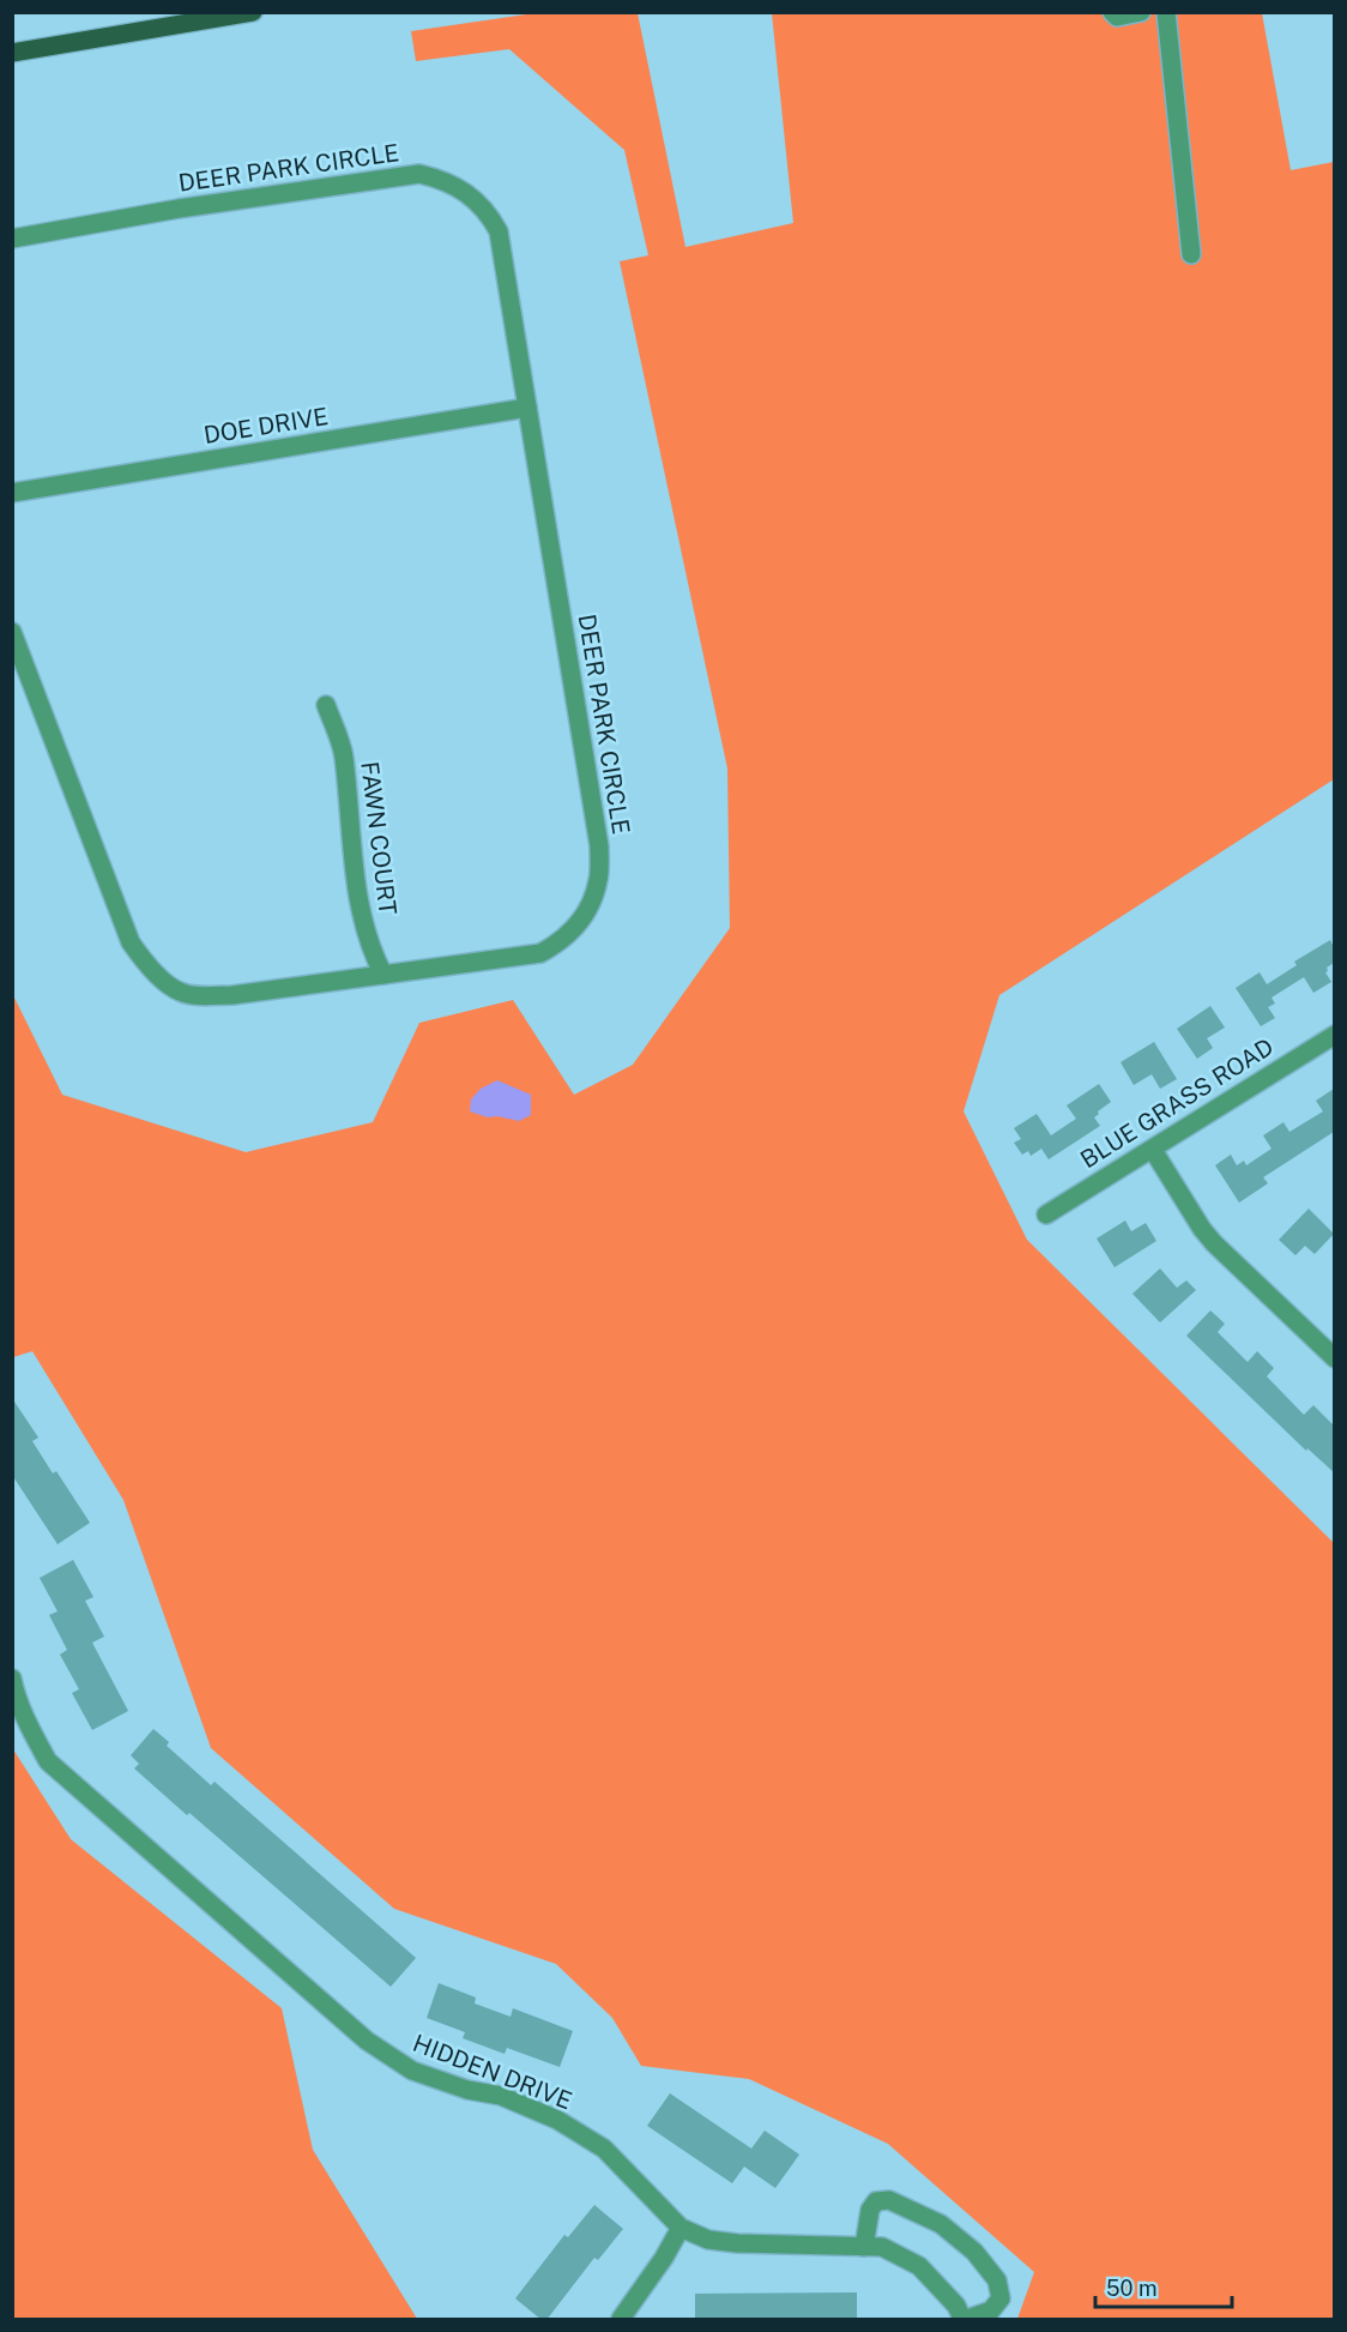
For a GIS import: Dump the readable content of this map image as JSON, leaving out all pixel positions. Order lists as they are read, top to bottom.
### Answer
{
  "streets": {
    "street": [
      "DEER PARK CIRCLE",
      "DOE DRIVE",
      "FAWN COURT",
      "BLUE GRASS ROAD",
      "HIDDEN DRIVE"
    ]
  },
  "crossings": [
    ["DEER PARK CIRCLE", "DOE DRIVE"],
    ["DEER PARK CIRCLE", "FAWN COURT"]
  ],
  "scale_bar": "50 m"
}
